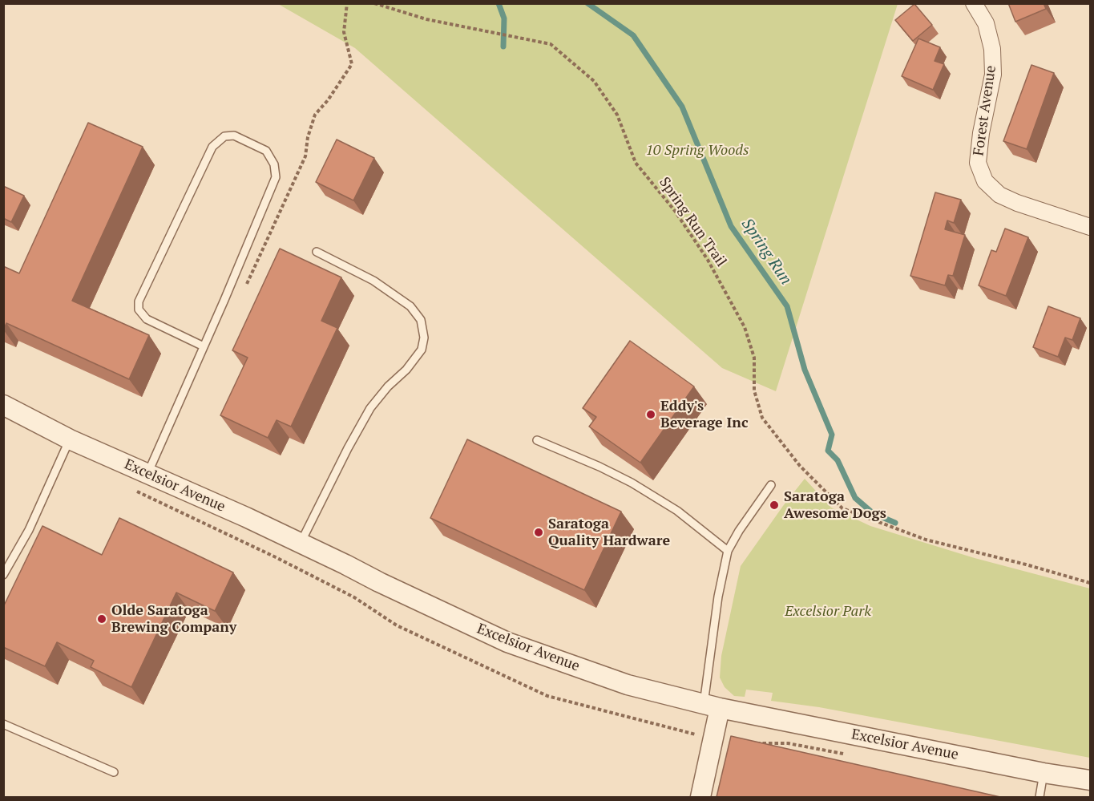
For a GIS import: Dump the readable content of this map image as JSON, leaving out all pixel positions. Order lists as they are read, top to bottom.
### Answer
{
  "streets": {
    "street": ["Forest Avenue", "Excelsior Avenue"],
    "path": ["Spring Run Trail"]
  },
  "water": ["Spring Run"],
  "parks": ["10 Spring Woods", "Excelsior Park"],
  "places": [
    "Eddy's Beverage Inc",
    "Saratoga Awesome Dogs",
    "Saratoga Quality Hardware",
    "Olde Saratoga Brewing Company"
  ]
}
